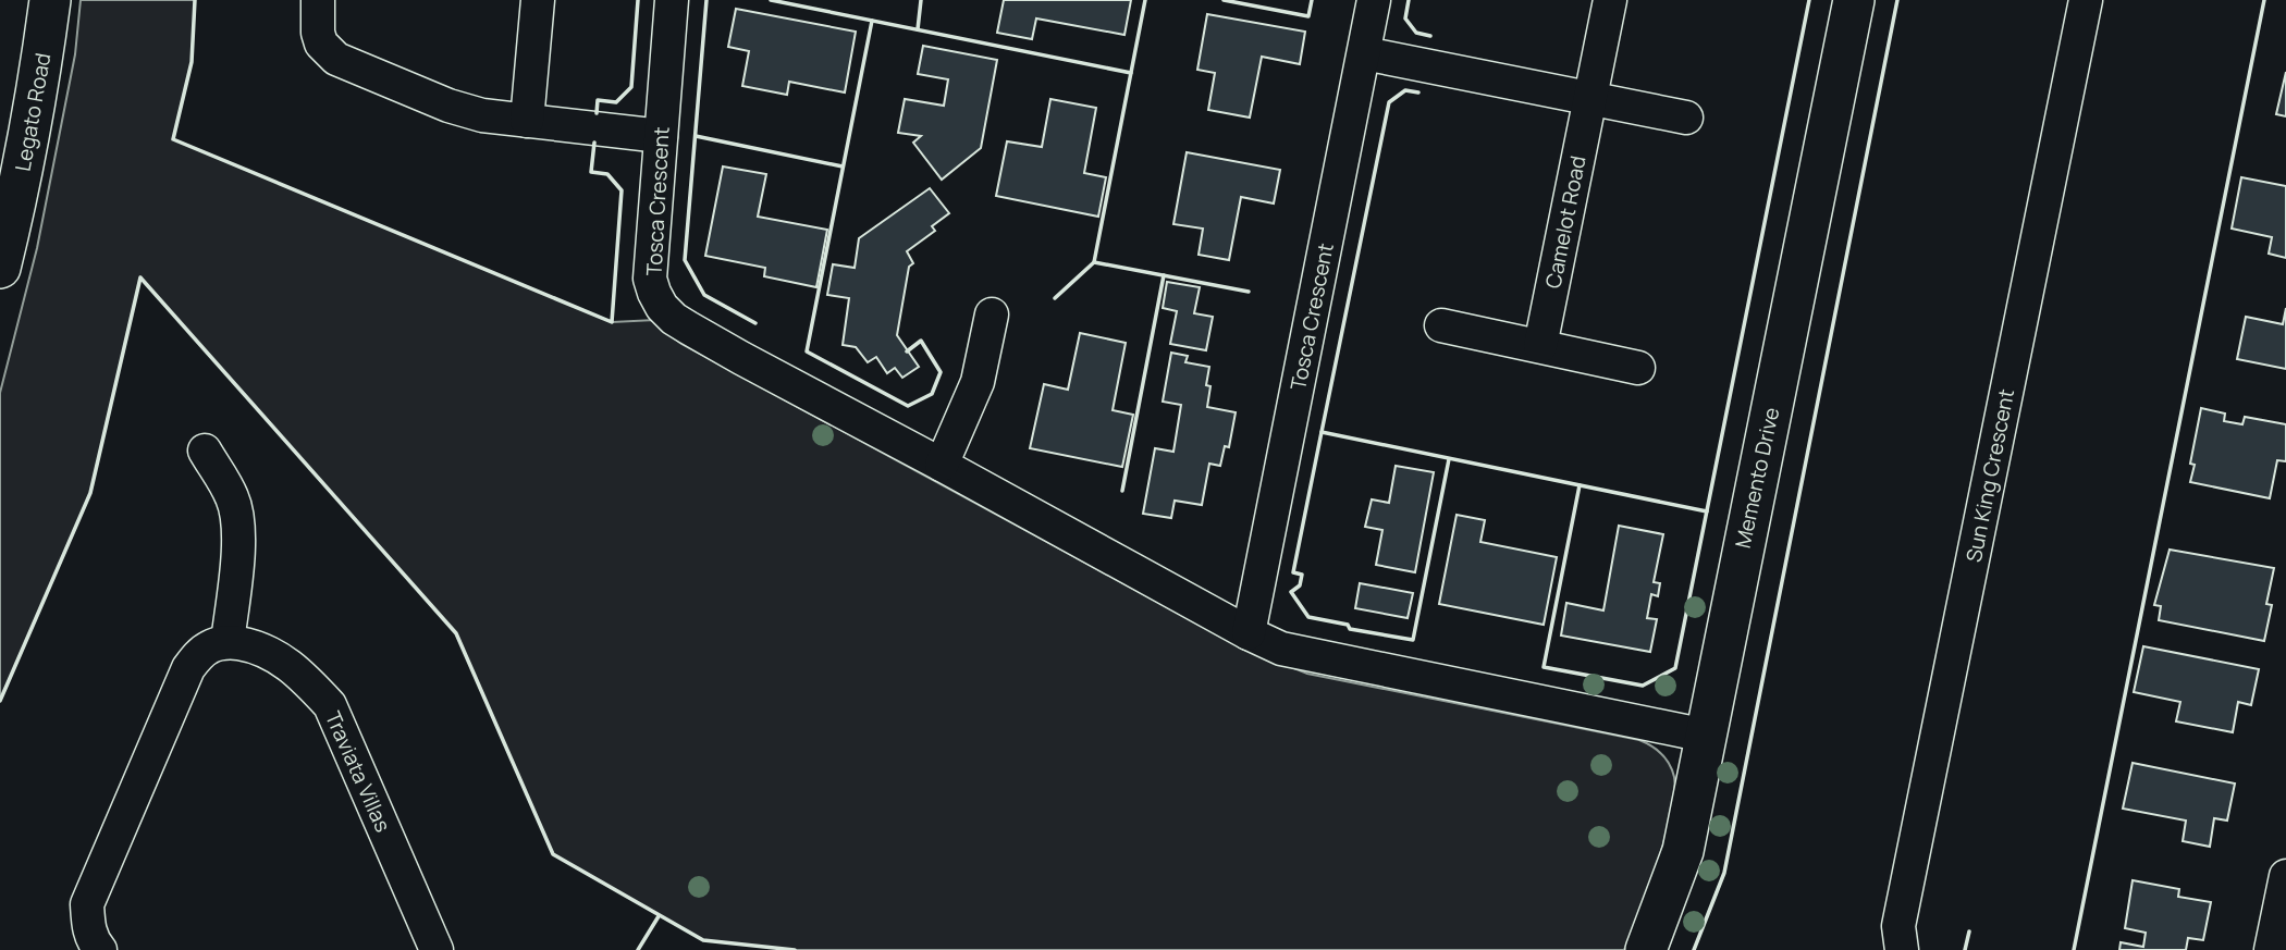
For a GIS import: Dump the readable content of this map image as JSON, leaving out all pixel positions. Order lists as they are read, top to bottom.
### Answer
{
  "streets": {
    "street": [
      "Legato Road",
      "Tosca Crescent",
      "Camelot Road",
      "Sun King Crescent",
      "Memento Drive",
      "Traviata Villas"
    ]
  },
  "crossings": [
    ["Tosca Crescent", "Memento Drive"]
  ]
}
